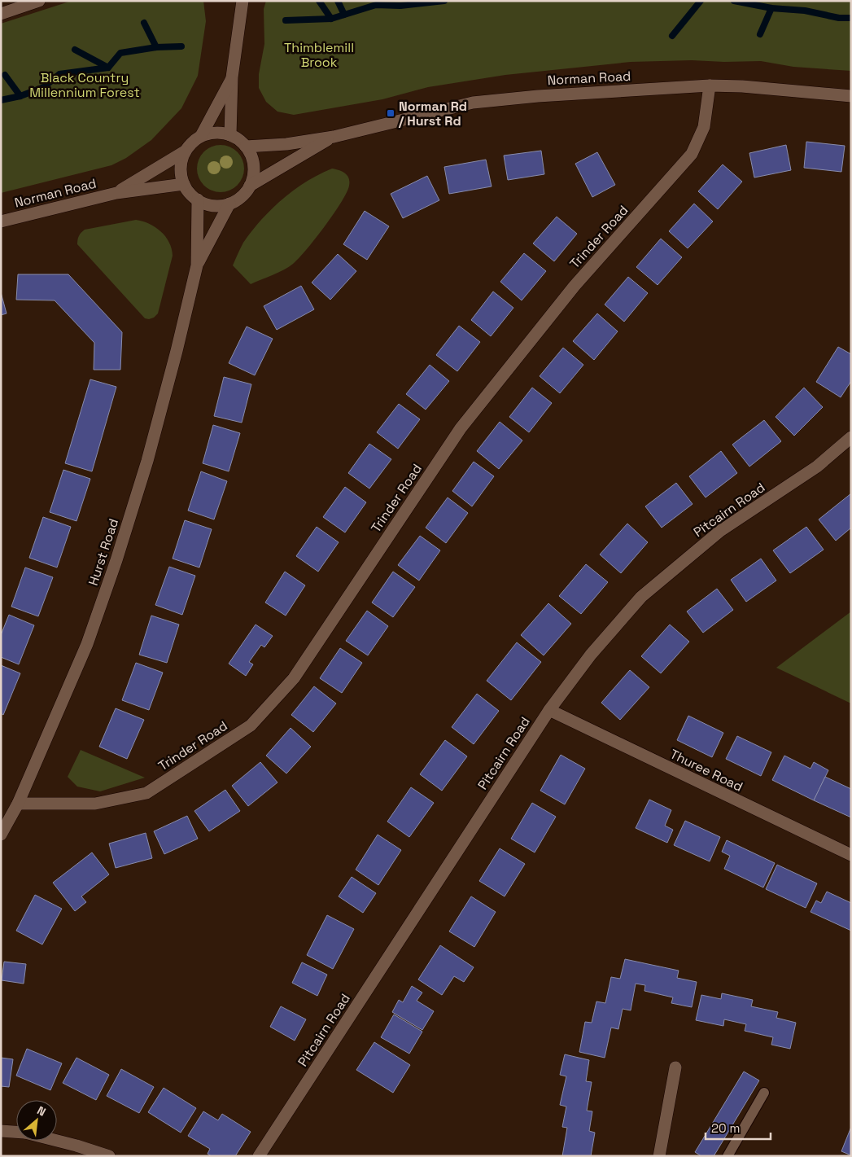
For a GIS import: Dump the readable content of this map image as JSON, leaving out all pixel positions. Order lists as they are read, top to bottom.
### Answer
{
  "streets": {
    "street": [
      "Norman Road",
      "Trinder Road",
      "Pitcairn Road",
      "Hurst Road",
      "Thuree Road"
    ]
  },
  "crossings": [
    ["Norman Road", "Trinder Road"],
    ["Norman Road", "Hurst Road"],
    ["Trinder Road", "Hurst Road"],
    ["Pitcairn Road", "Thuree Road"]
  ],
  "parks": ["Thimblemill Brook", "Black Country Millennium Forest"],
  "places": {
    "transit": ["Norman Rd / Hurst Rd"]
  },
  "scale_bar": "20 m",
  "north": "top right"
}
